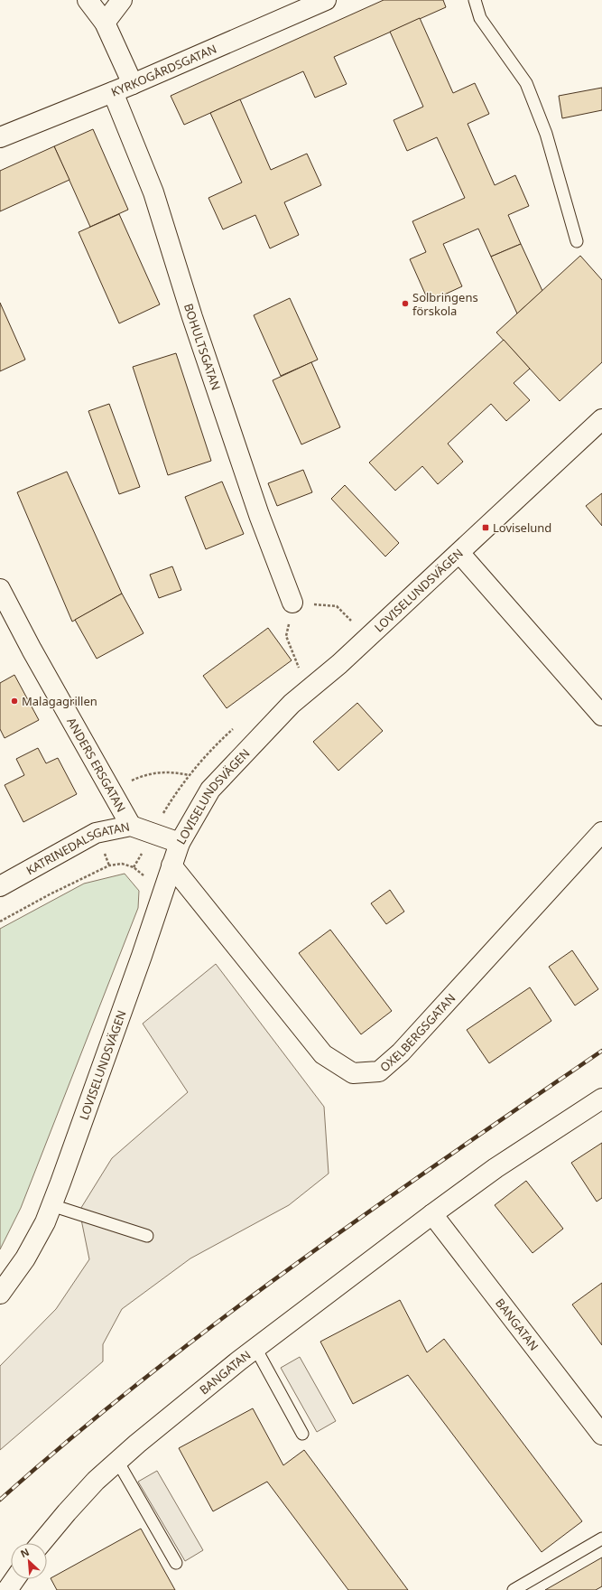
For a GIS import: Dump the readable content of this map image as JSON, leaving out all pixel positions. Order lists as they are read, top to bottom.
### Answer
{
  "streets": {
    "street": [
      "KYRKOGÅRDSGATAN",
      "BOHULTSGATAN",
      "LOVISELUNDSVÄGEN",
      "ANDERS ERSGATAN",
      "KATRINEDALSGATAN",
      "OXELBERGSGATAN",
      "BANGATAN"
    ]
  },
  "crossings": [
    ["KYRKOGÅRDSGATAN", "BOHULTSGATAN"],
    ["LOVISELUNDSVÄGEN", "KATRINEDALSGATAN"],
    ["LOVISELUNDSVÄGEN", "OXELBERGSGATAN"],
    ["ANDERS ERSGATAN", "KATRINEDALSGATAN"]
  ],
  "places": {
    "other": ["Solbringens förskola", "Malagagrillen"],
    "transit": ["Loviselund"]
  },
  "north": "top left"
}
